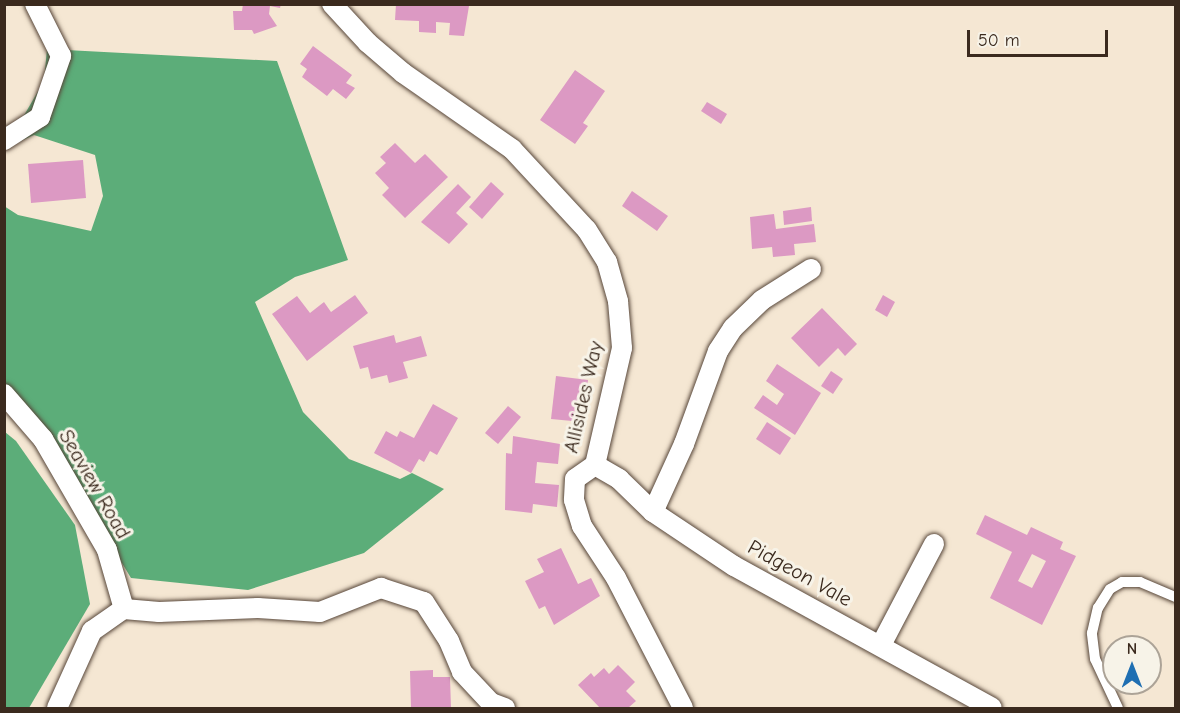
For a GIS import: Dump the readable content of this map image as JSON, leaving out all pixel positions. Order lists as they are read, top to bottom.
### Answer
{
  "streets": {
    "street": ["Allisides Way", "Seaview Road", "Pidgeon Vale"]
  },
  "crossings": [
    ["Allisides Way", "Pidgeon Vale"]
  ],
  "scale_bar": "50 m",
  "north": "top"
}
